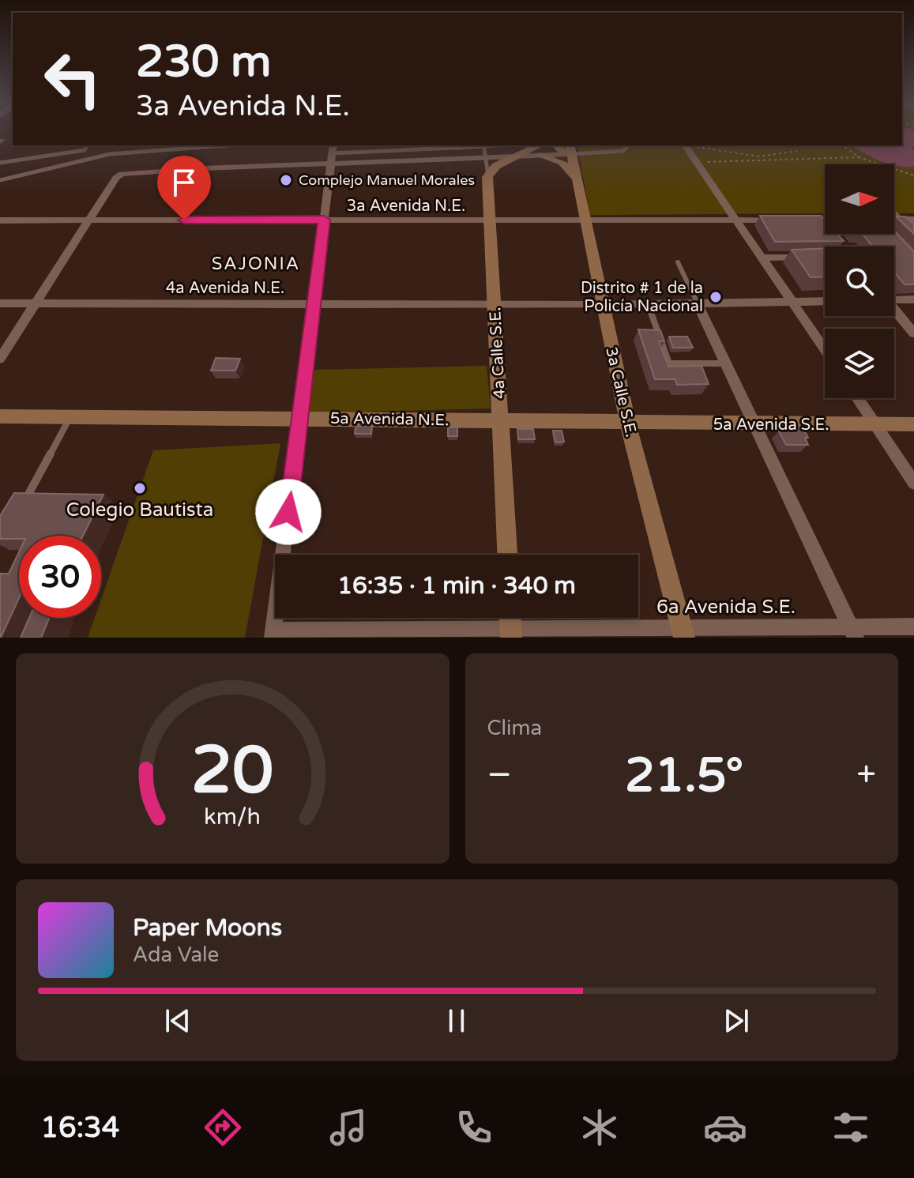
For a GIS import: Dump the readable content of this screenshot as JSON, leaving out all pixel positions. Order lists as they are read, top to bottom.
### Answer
{
  "streets": {
    "street": [
      "3a Avenida N.E.",
      "4a Avenida N.E.",
      "4a Calle S.E.",
      "3a Calle S.E.",
      "5a Avenida N.E.",
      "5a Avenida S.E.",
      "6a Avenida S.E."
    ]
  },
  "crossings": [
    ["3a Avenida N.E.", "4a Calle S.E."],
    ["3a Avenida N.E.", "3a Calle S.E."],
    ["4a Avenida N.E.", "4a Calle S.E."],
    ["4a Avenida N.E.", "3a Calle S.E."],
    ["4a Calle S.E.", "5a Avenida N.E."],
    ["3a Calle S.E.", "5a Avenida N.E."],
    ["3a Calle S.E.", "5a Avenida S.E."],
    ["3a Calle S.E.", "6a Avenida S.E."],
    ["5a Avenida N.E.", "5a Avenida S.E."]
  ],
  "districts": ["SAJONIA"],
  "places": ["Complejo Manuel Morales", "Distrito # 1 de la Policía Nacional", "Colegio Bautista"],
  "north": "right",
  "page": {
    "turn": ["230 m", "3a Avenida N.E."],
    "limit": "30",
    "trip": "16:35 · 1 min · 340 m",
    "tile": "Clima",
    "heat": ["−", "21.5°", "+"],
    "song": ["Paper Moons", "Ada Vale"],
    "tabs": "16:34",
    "gauge": ["20", "km/h"]
  }
}
